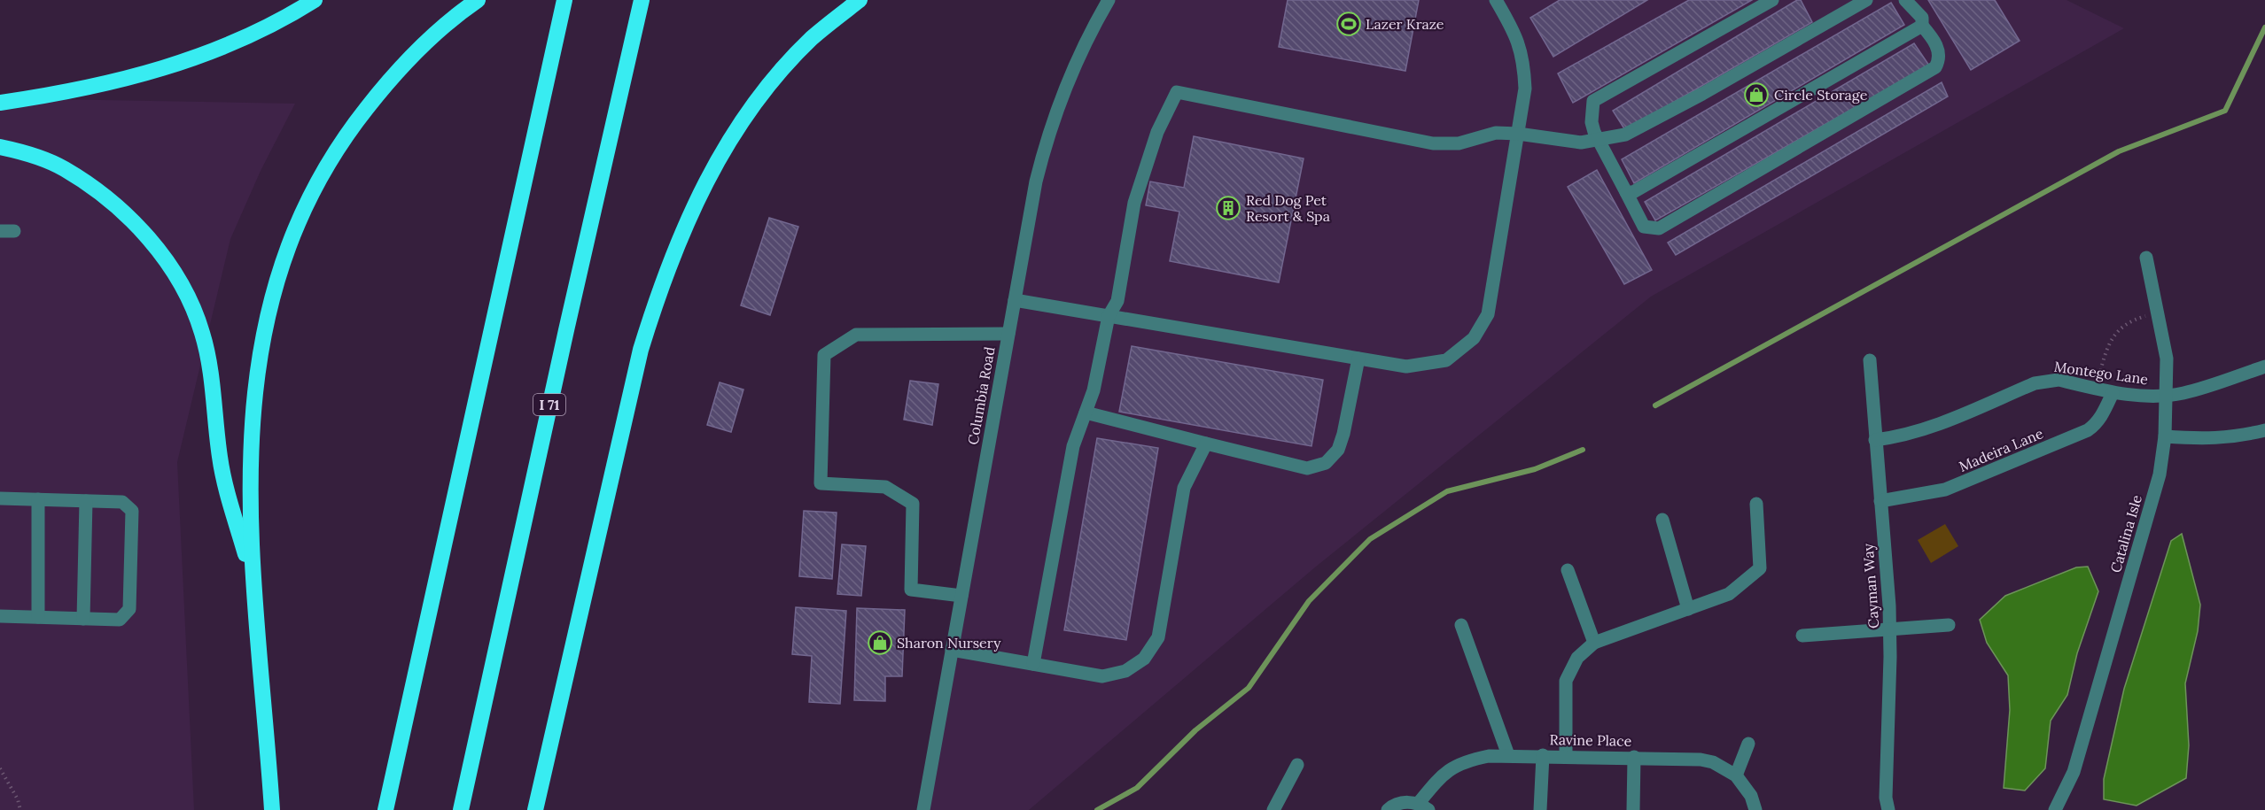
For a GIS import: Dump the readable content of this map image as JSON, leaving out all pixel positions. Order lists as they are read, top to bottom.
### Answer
{
  "streets": {
    "highway": ["I 71"],
    "street": [
      "Montego Lane",
      "Columbia Road",
      "Madeira Lane",
      "Catalina Isle",
      "Cayman Way",
      "Ravine Place"
    ]
  },
  "crossings": [
    ["Montego Lane", "Madeira Lane"],
    ["Montego Lane", "Catalina Isle"],
    ["Montego Lane", "Cayman Way"],
    ["Madeira Lane", "Cayman Way"]
  ],
  "places": {
    "sports": ["Lazer Kraze"],
    "shop": ["Circle Storage", "Sharon Nursery"],
    "building": ["Red Dog Pet Resort & Spa"]
  }
}
